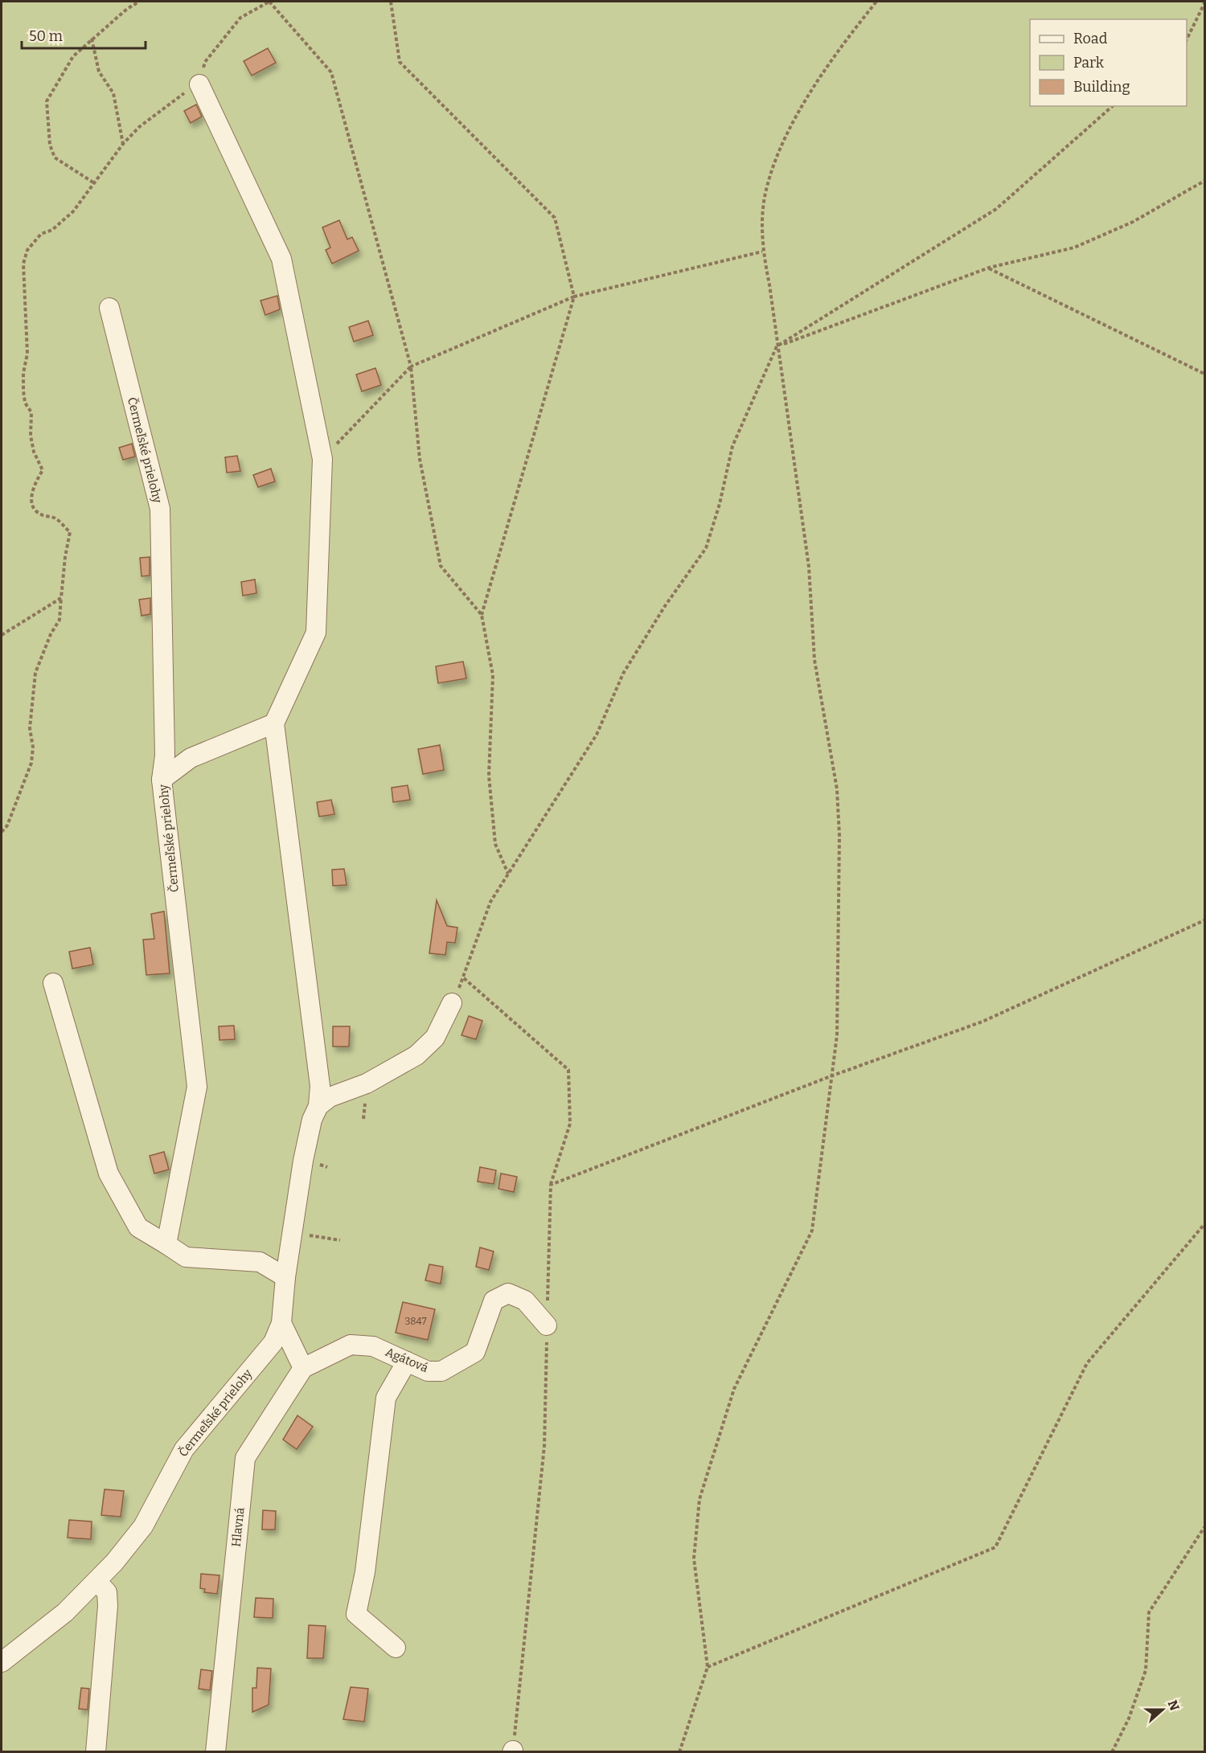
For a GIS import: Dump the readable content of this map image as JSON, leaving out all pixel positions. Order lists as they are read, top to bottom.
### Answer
{
  "streets": {
    "street": ["Čermeľské prielohy", "Agátová", "Hlavná"]
  },
  "crossings": [
    ["Agátová", "Hlavná"]
  ],
  "house_numbers": ["3847"],
  "legend": ["Road", "Park", "Building"],
  "scale_bar": "50 m",
  "north": "right"
}
